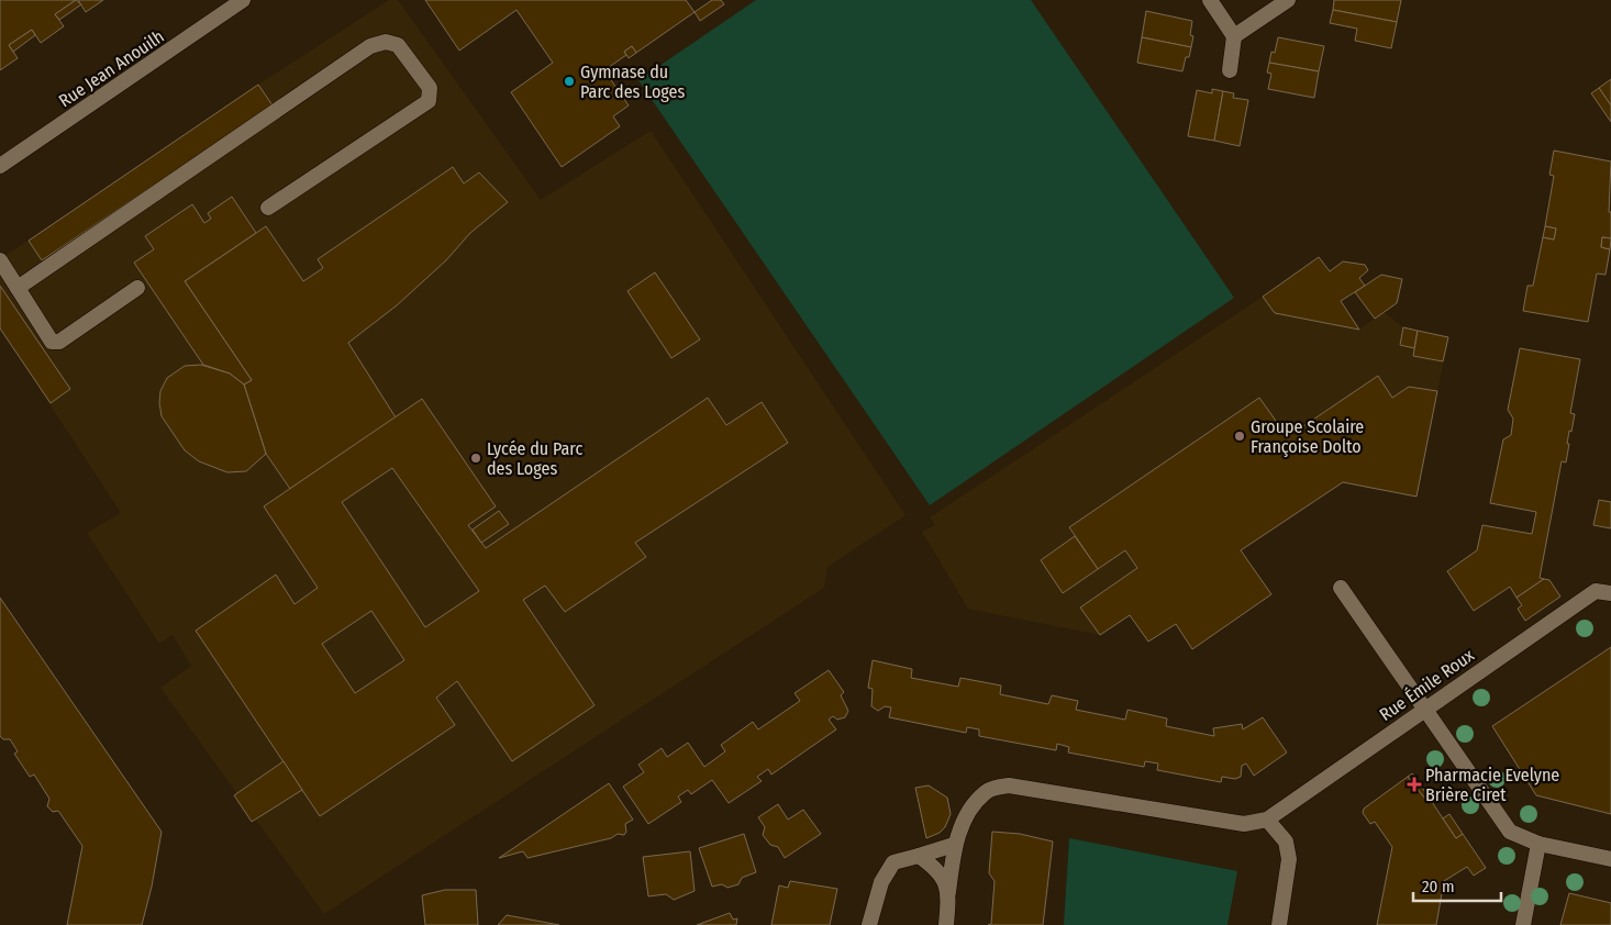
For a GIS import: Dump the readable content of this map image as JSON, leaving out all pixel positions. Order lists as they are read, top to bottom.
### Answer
{
  "streets": {
    "street": ["Rue Jean Anouilh", "Rue Émile Roux"]
  },
  "places": {
    "other": ["Gymnase du Parc des Loges", "Groupe Scolaire Françoise Dolto", "Lycée du Parc des Loges"],
    "health": ["Pharmacie Evelyne Brière Ciret"]
  },
  "scale_bar": "20 m"
}
